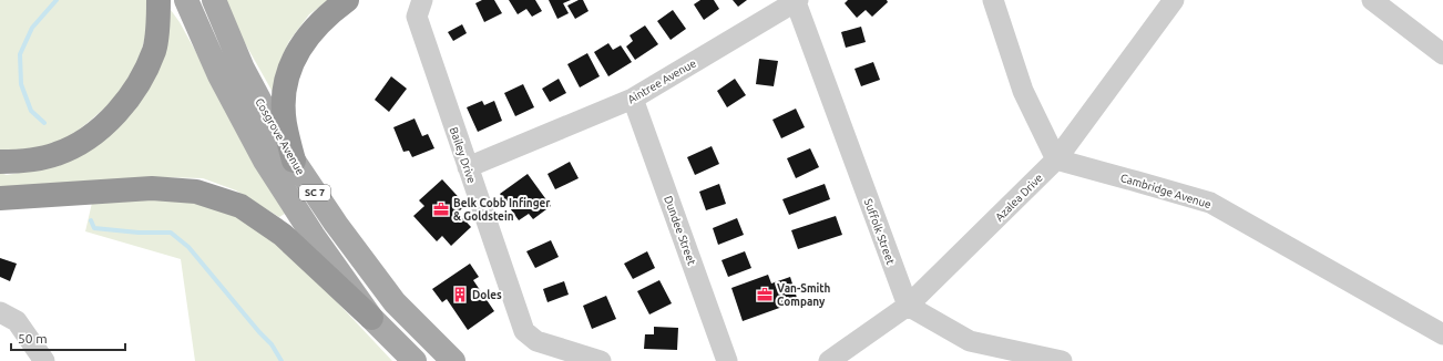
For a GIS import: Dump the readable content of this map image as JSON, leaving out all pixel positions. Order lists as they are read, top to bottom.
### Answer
{
  "streets": {
    "main road": ["Cosgrove Avenue", "SC 7"],
    "street": [
      "Aintree Avenue",
      "Bailey Drive",
      "Cambridge Avenue",
      "Azalea Drive",
      "Dundee Street",
      "Suffolk Street"
    ]
  },
  "crossings": [
    ["Aintree Avenue", "Bailey Drive"],
    ["Aintree Avenue", "Dundee Street"],
    ["Aintree Avenue", "Suffolk Street"],
    ["Cambridge Avenue", "Azalea Drive"],
    ["Azalea Drive", "Suffolk Street"]
  ],
  "places": {
    "office": ["Belk Cobb Infinger & Goldstein", "Van-Smith Company"],
    "building": ["Doles"]
  },
  "scale_bar": "50 m"
}
